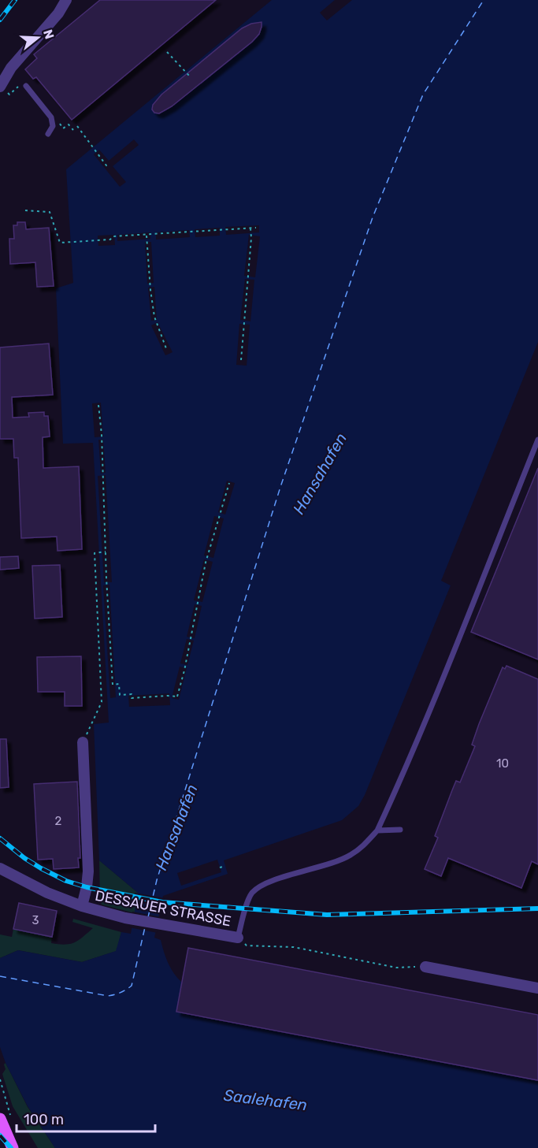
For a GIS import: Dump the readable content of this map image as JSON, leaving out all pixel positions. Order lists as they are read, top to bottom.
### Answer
{
  "streets": {
    "street": ["DESSAUER STRASSE"]
  },
  "water": ["Hansahafen", "Saalehafen"],
  "house_numbers": ["10", "2", "3"],
  "scale_bar": "100 m",
  "north": "right"
}
